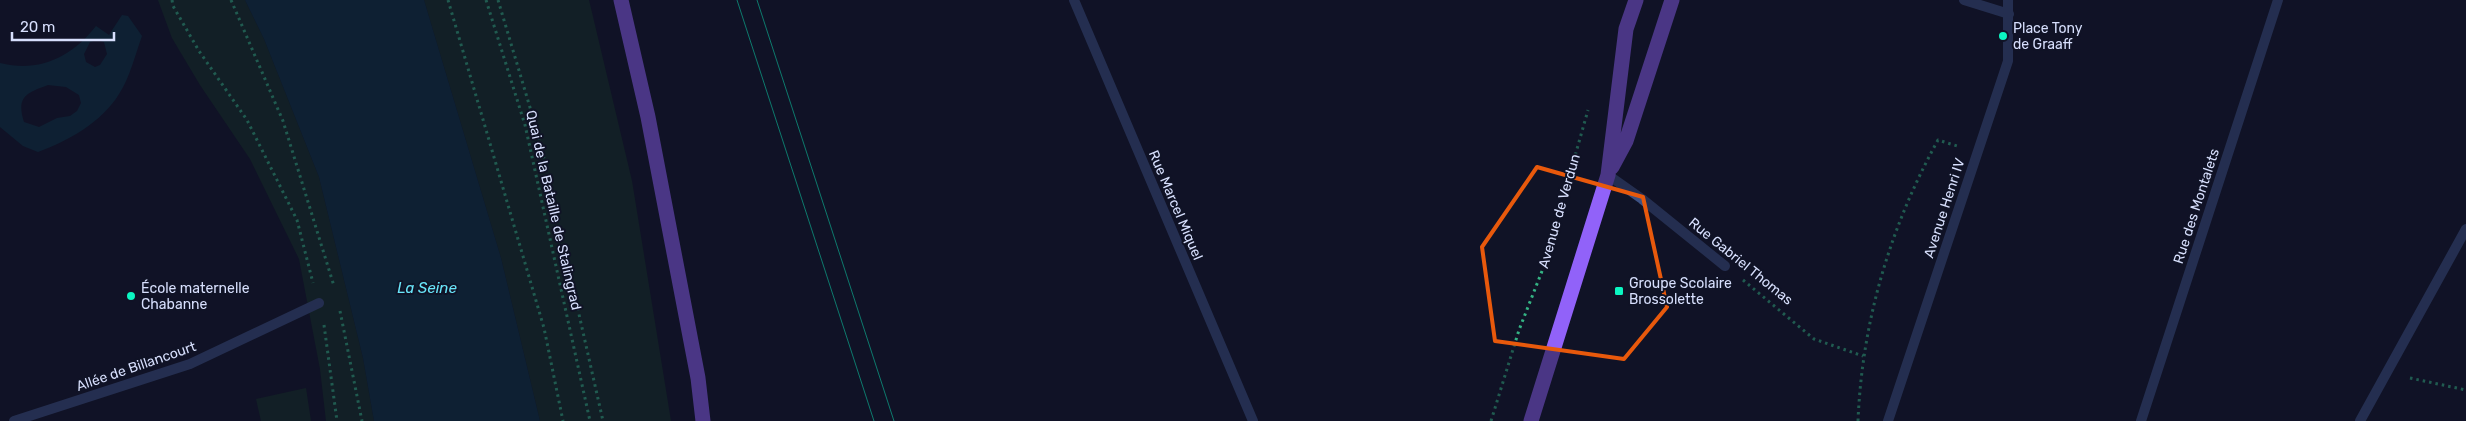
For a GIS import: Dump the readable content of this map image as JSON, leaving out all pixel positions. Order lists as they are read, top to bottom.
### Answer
{
  "streets": {
    "street": [
      "Rue Marcel Miquel",
      "Rue des Montalets",
      "Avenue Henri IV",
      "Rue Gabriel Thomas",
      "Allée de Billancourt"
    ],
    "path": ["Quai de la Bataille de Stalingrad", "Avenue de Verdun"]
  },
  "water": ["La Seine"],
  "places": {
    "other": ["Place Tony de Graaff", "École maternelle Chabanne"],
    "transit": ["Groupe Scolaire Brossolette"]
  },
  "scale_bar": "20 m"
}
